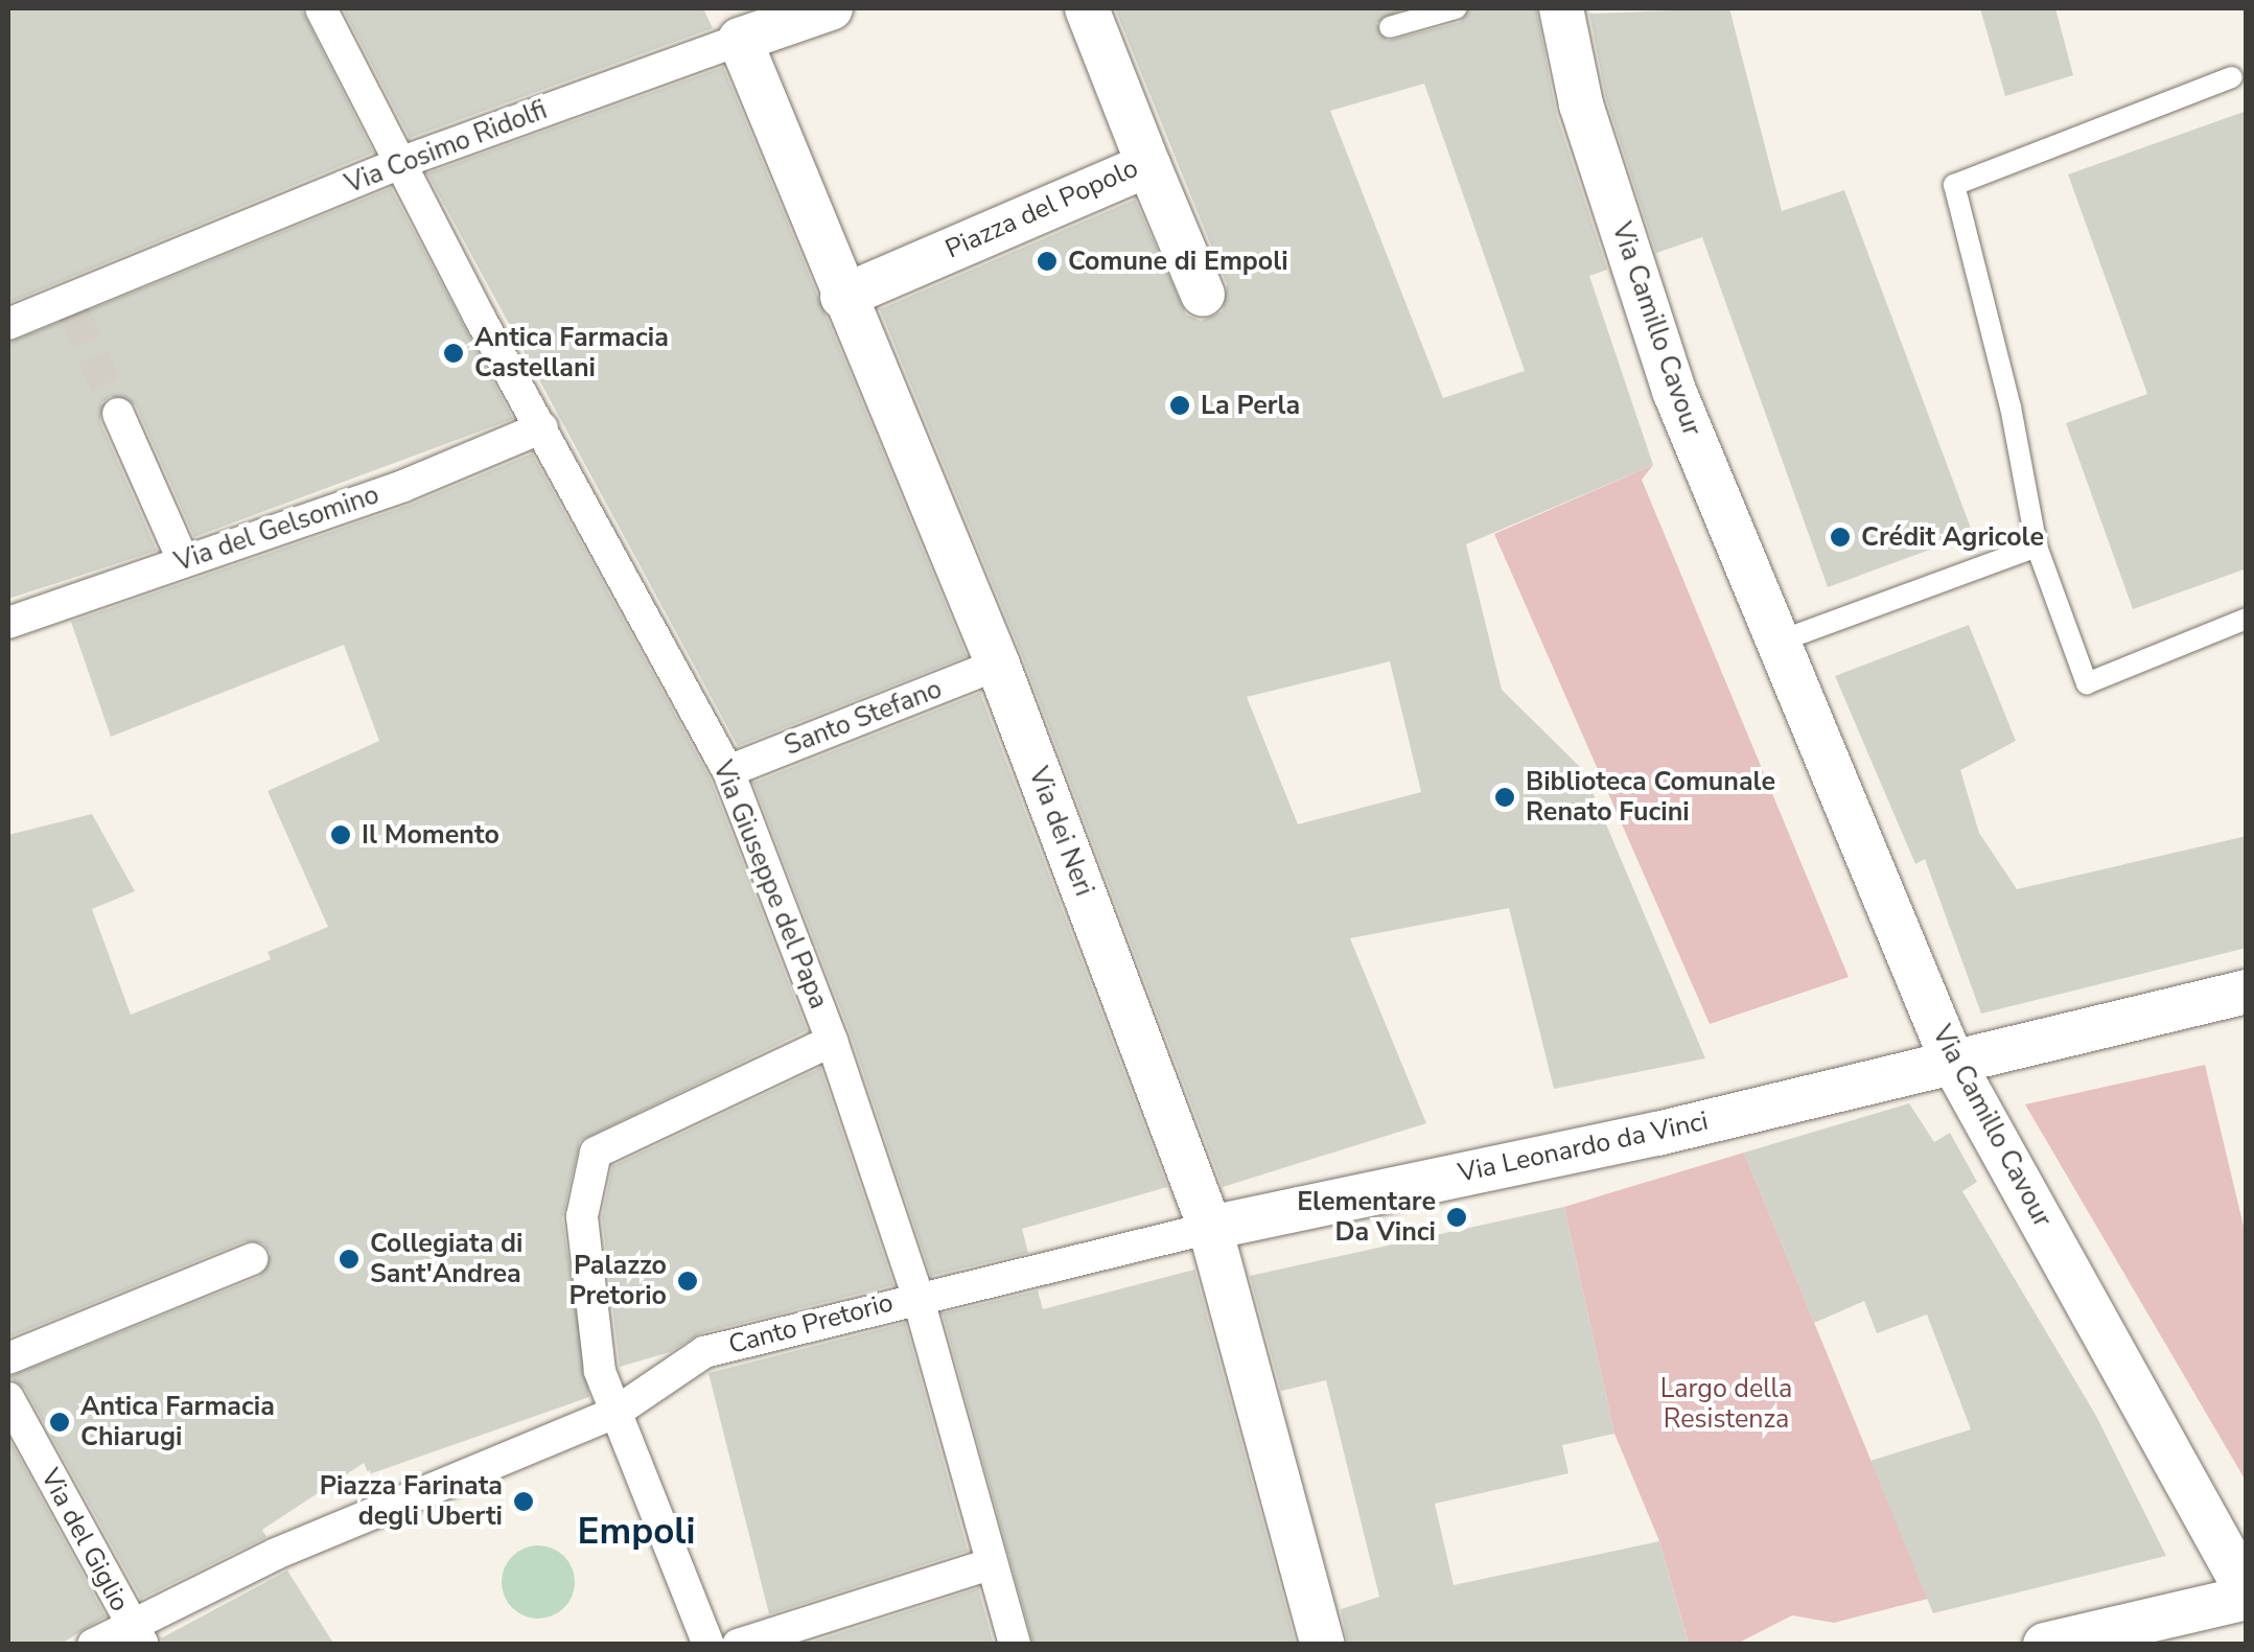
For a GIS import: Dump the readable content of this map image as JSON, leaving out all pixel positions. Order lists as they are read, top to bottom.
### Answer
{
  "streets": {
    "street": [
      "Via Cosimo Ridolfi",
      "Piazza del Popolo",
      "Via Camillo Cavour",
      "Via del Gelsomino",
      "Santo Stefano",
      "Via dei Neri",
      "Via Giuseppe del Papa",
      "Via Leonardo da Vinci",
      "Canto Pretorio",
      "Via del Giglio"
    ]
  },
  "crossings": [
    ["Via Cosimo Ridolfi", "Via dei Neri"],
    ["Via Cosimo Ridolfi", "Via Giuseppe del Papa"],
    ["Piazza del Popolo", "Via dei Neri"],
    ["Via Camillo Cavour", "Via Leonardo da Vinci"],
    ["Via del Gelsomino", "Via Giuseppe del Papa"],
    ["Santo Stefano", "Via dei Neri"],
    ["Santo Stefano", "Via Giuseppe del Papa"],
    ["Via dei Neri", "Via Leonardo da Vinci"],
    ["Via Giuseppe del Papa", "Via Leonardo da Vinci"],
    ["Via Giuseppe del Papa", "Canto Pretorio"],
    ["Via Leonardo da Vinci", "Canto Pretorio"],
    ["Canto Pretorio", "Via del Giglio"]
  ],
  "districts": ["Empoli"],
  "parks": ["Largo della Resistenza"],
  "places": [
    "Comune di Empoli",
    "Antica Farmacia Castellani",
    "La Perla",
    "Crédit Agricole",
    "Biblioteca Comunale Renato Fucini",
    "Il Momento",
    "Elementare Da Vinci",
    "Collegiata di Sant'Andrea",
    "Palazzo Pretorio",
    "Antica Farmacia Chiarugi",
    "Piazza Farinata degli Uberti"
  ]
}
